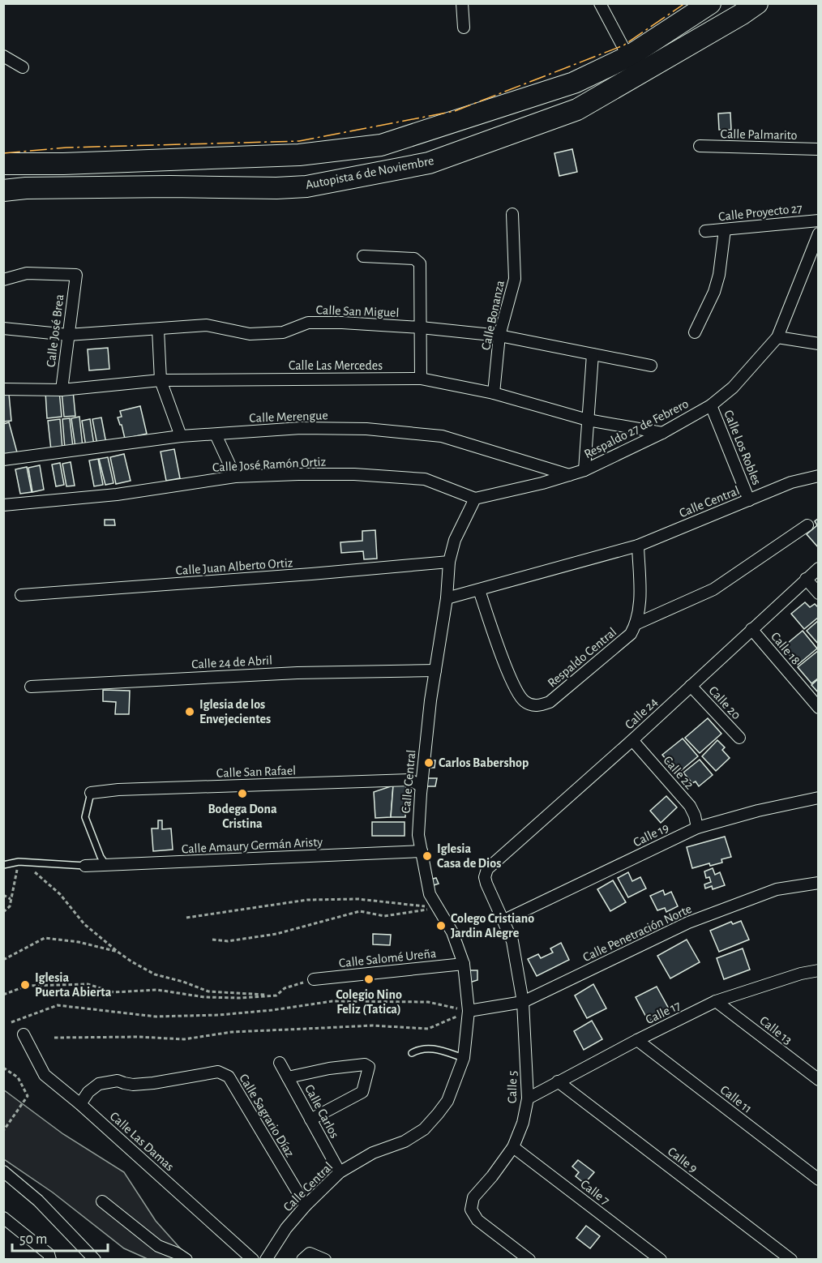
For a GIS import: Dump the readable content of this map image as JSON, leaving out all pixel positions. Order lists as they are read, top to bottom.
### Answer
{
  "streets": {
    "highway": ["Autopista 6 de Noviembre"],
    "street": [
      "Calle Palmarito",
      "Calle Proyecto 27",
      "Calle San Miguel",
      "Calle Bonanza",
      "Calle José Brea",
      "Calle Las Mercedes",
      "Calle Merengue",
      "Respaldo 27 de Febrero",
      "Calle Los Robles",
      "Calle José Ramón Ortiz",
      "Calle Central",
      "Calle Juan Alberto Ortiz",
      "Calle 18",
      "Respaldo Central",
      "Calle 24 de Abril",
      "Calle 20",
      "Calle 24",
      "Calle San Rafael",
      "Calle 22",
      "Calle 19",
      "Calle Amaury Germán Aristy",
      "Calle Penetración Norte",
      "Calle Salomé Ureña",
      "Calle 17",
      "Calle 13",
      "Calle 5",
      "Calle 11",
      "Calle Carlos",
      "Calle Sagrario Díaz",
      "Calle Las Damas",
      "Calle 9",
      "Calle 7"
    ]
  },
  "crossings": [
    ["Calle San Miguel", "Calle Bonanza"],
    ["Calle San Miguel", "Calle José Brea"],
    ["Calle Bonanza", "Calle Las Mercedes"],
    ["Calle José Brea", "Calle Las Mercedes"],
    ["Calle Las Mercedes", "Respaldo 27 de Febrero"],
    ["Calle Merengue", "Respaldo 27 de Febrero"],
    ["Respaldo 27 de Febrero", "Calle Los Robles"],
    ["Respaldo 27 de Febrero", "Calle José Ramón Ortiz"],
    ["Calle Los Robles", "Calle Central"],
    ["Calle Central", "Respaldo Central"],
    ["Calle Central", "Calle 24 de Abril"],
    ["Calle Central", "Calle San Rafael"],
    ["Calle Central", "Calle Amaury Germán Aristy"],
    ["Calle Central", "Calle Penetración Norte"],
    ["Calle Central", "Calle Salomé Ureña"],
    ["Calle Central", "Calle Carlos"],
    ["Calle Central", "Calle Sagrario Díaz"],
    ["Calle 18", "Calle 24"],
    ["Calle 20", "Calle 24"],
    ["Calle 24", "Calle 22"],
    ["Calle 24", "Calle 5"],
    ["Calle 22", "Calle 19"],
    ["Calle 19", "Calle 5"],
    ["Calle Penetración Norte", "Calle 5"],
    ["Calle 17", "Calle 13"],
    ["Calle 17", "Calle 5"],
    ["Calle 17", "Calle 11"],
    ["Calle 17", "Calle 9"],
    ["Calle 5", "Calle 7"],
    ["Calle Sagrario Díaz", "Calle Las Damas"]
  ],
  "places": [
    "Iglesia de los Envejecientes",
    "Carlos Babershop",
    "Bodega Dona Cristina",
    "Iglesia Casa de Dios",
    "Colego Cristiano Jardin Alegre",
    "Colegio Nino Feliz (Tatica)",
    "Iglesia Puerta Abierta"
  ],
  "scale_bar": "50 m"
}
